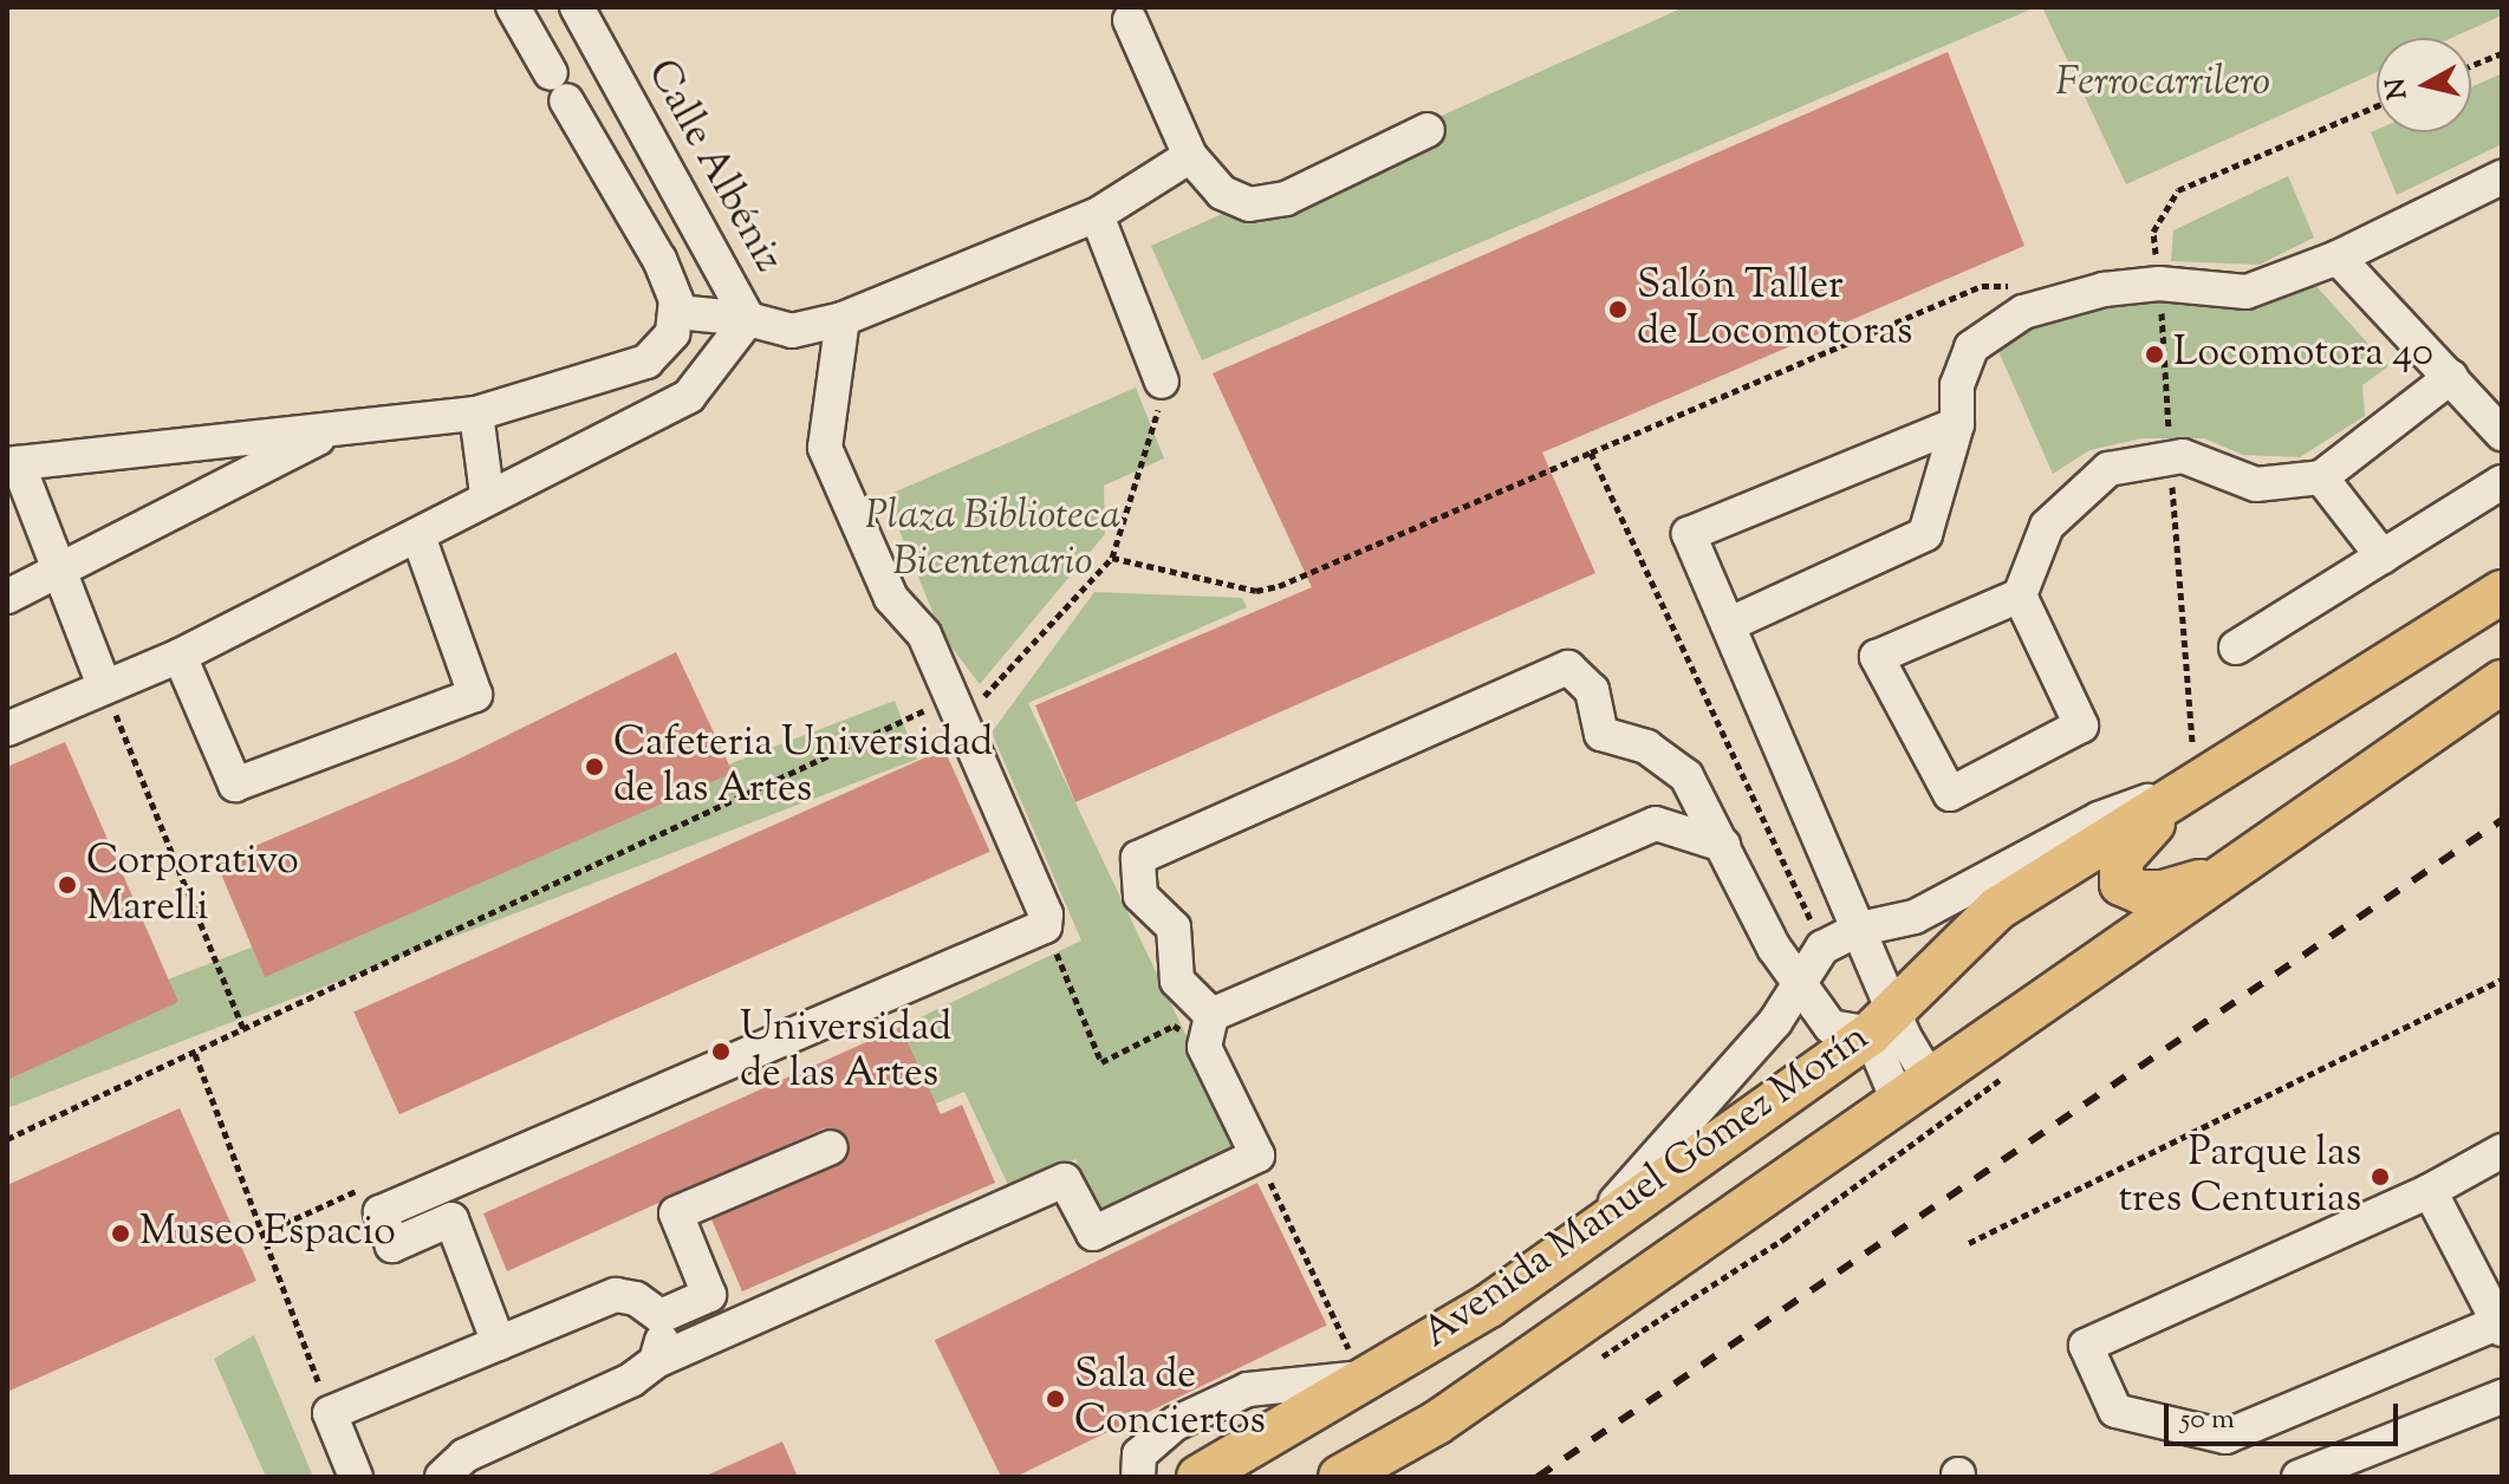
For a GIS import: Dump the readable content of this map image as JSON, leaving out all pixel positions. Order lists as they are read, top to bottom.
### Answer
{
  "streets": {
    "main road": ["Avenida Manuel Gómez Morín"],
    "street": ["Calle Albéniz"]
  },
  "parks": ["Ferrocarrilero", "Plaza Biblioteca Bicentenario"],
  "places": [
    "Salón Taller de Locomotoras",
    "Locomotora 40",
    "Cafeteria Universidad de las Artes",
    "Corporativo Marelli",
    "Universidad de las Artes",
    "Parque las tres Centurias",
    "Museo Espacio",
    "Sala de Conciertos"
  ],
  "scale_bar": "50 m",
  "north": "left"
}
